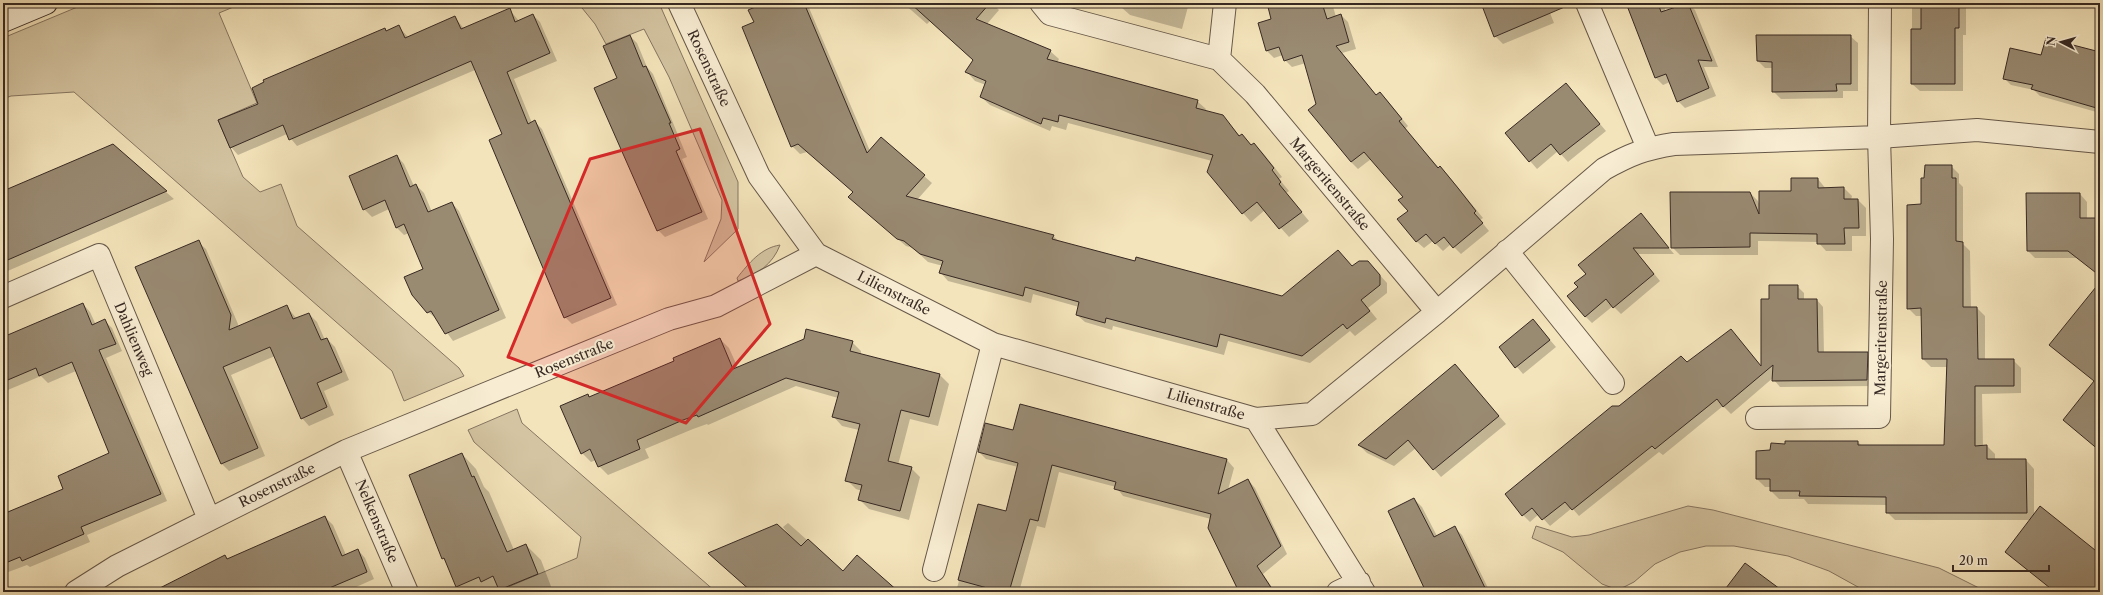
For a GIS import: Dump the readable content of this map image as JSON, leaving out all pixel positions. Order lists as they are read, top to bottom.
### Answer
{
  "streets": {
    "street": [
      "Rosenstraße",
      "Margeritenstraße",
      "Lilienstraße",
      "Dahlienweg",
      "Nelkenstraße"
    ]
  },
  "crossings": [
    ["Rosenstraße", "Lilienstraße"],
    ["Rosenstraße", "Dahlienweg"],
    ["Rosenstraße", "Nelkenstraße"]
  ],
  "scale_bar": "20 m",
  "north": "left"
}
